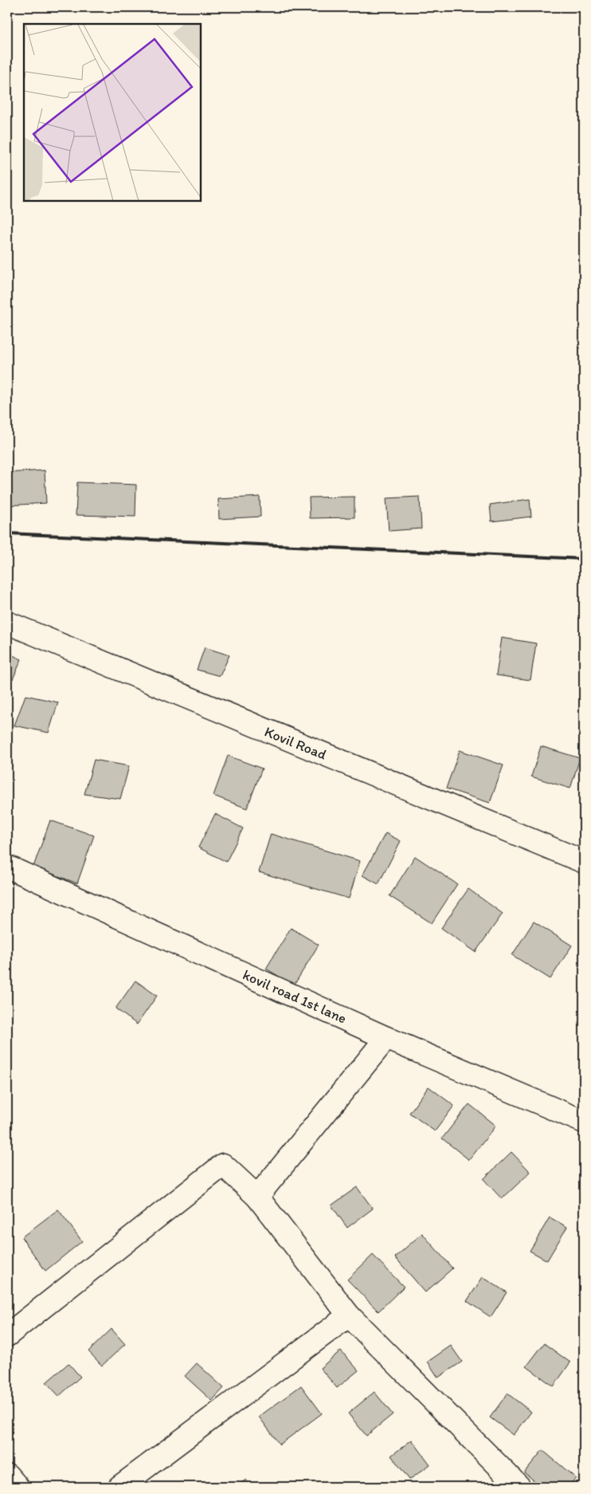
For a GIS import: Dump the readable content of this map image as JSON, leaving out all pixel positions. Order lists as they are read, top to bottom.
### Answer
{
  "streets": {
    "street": ["Kovil Road", "kovil road 1st lane"]
  }
}
